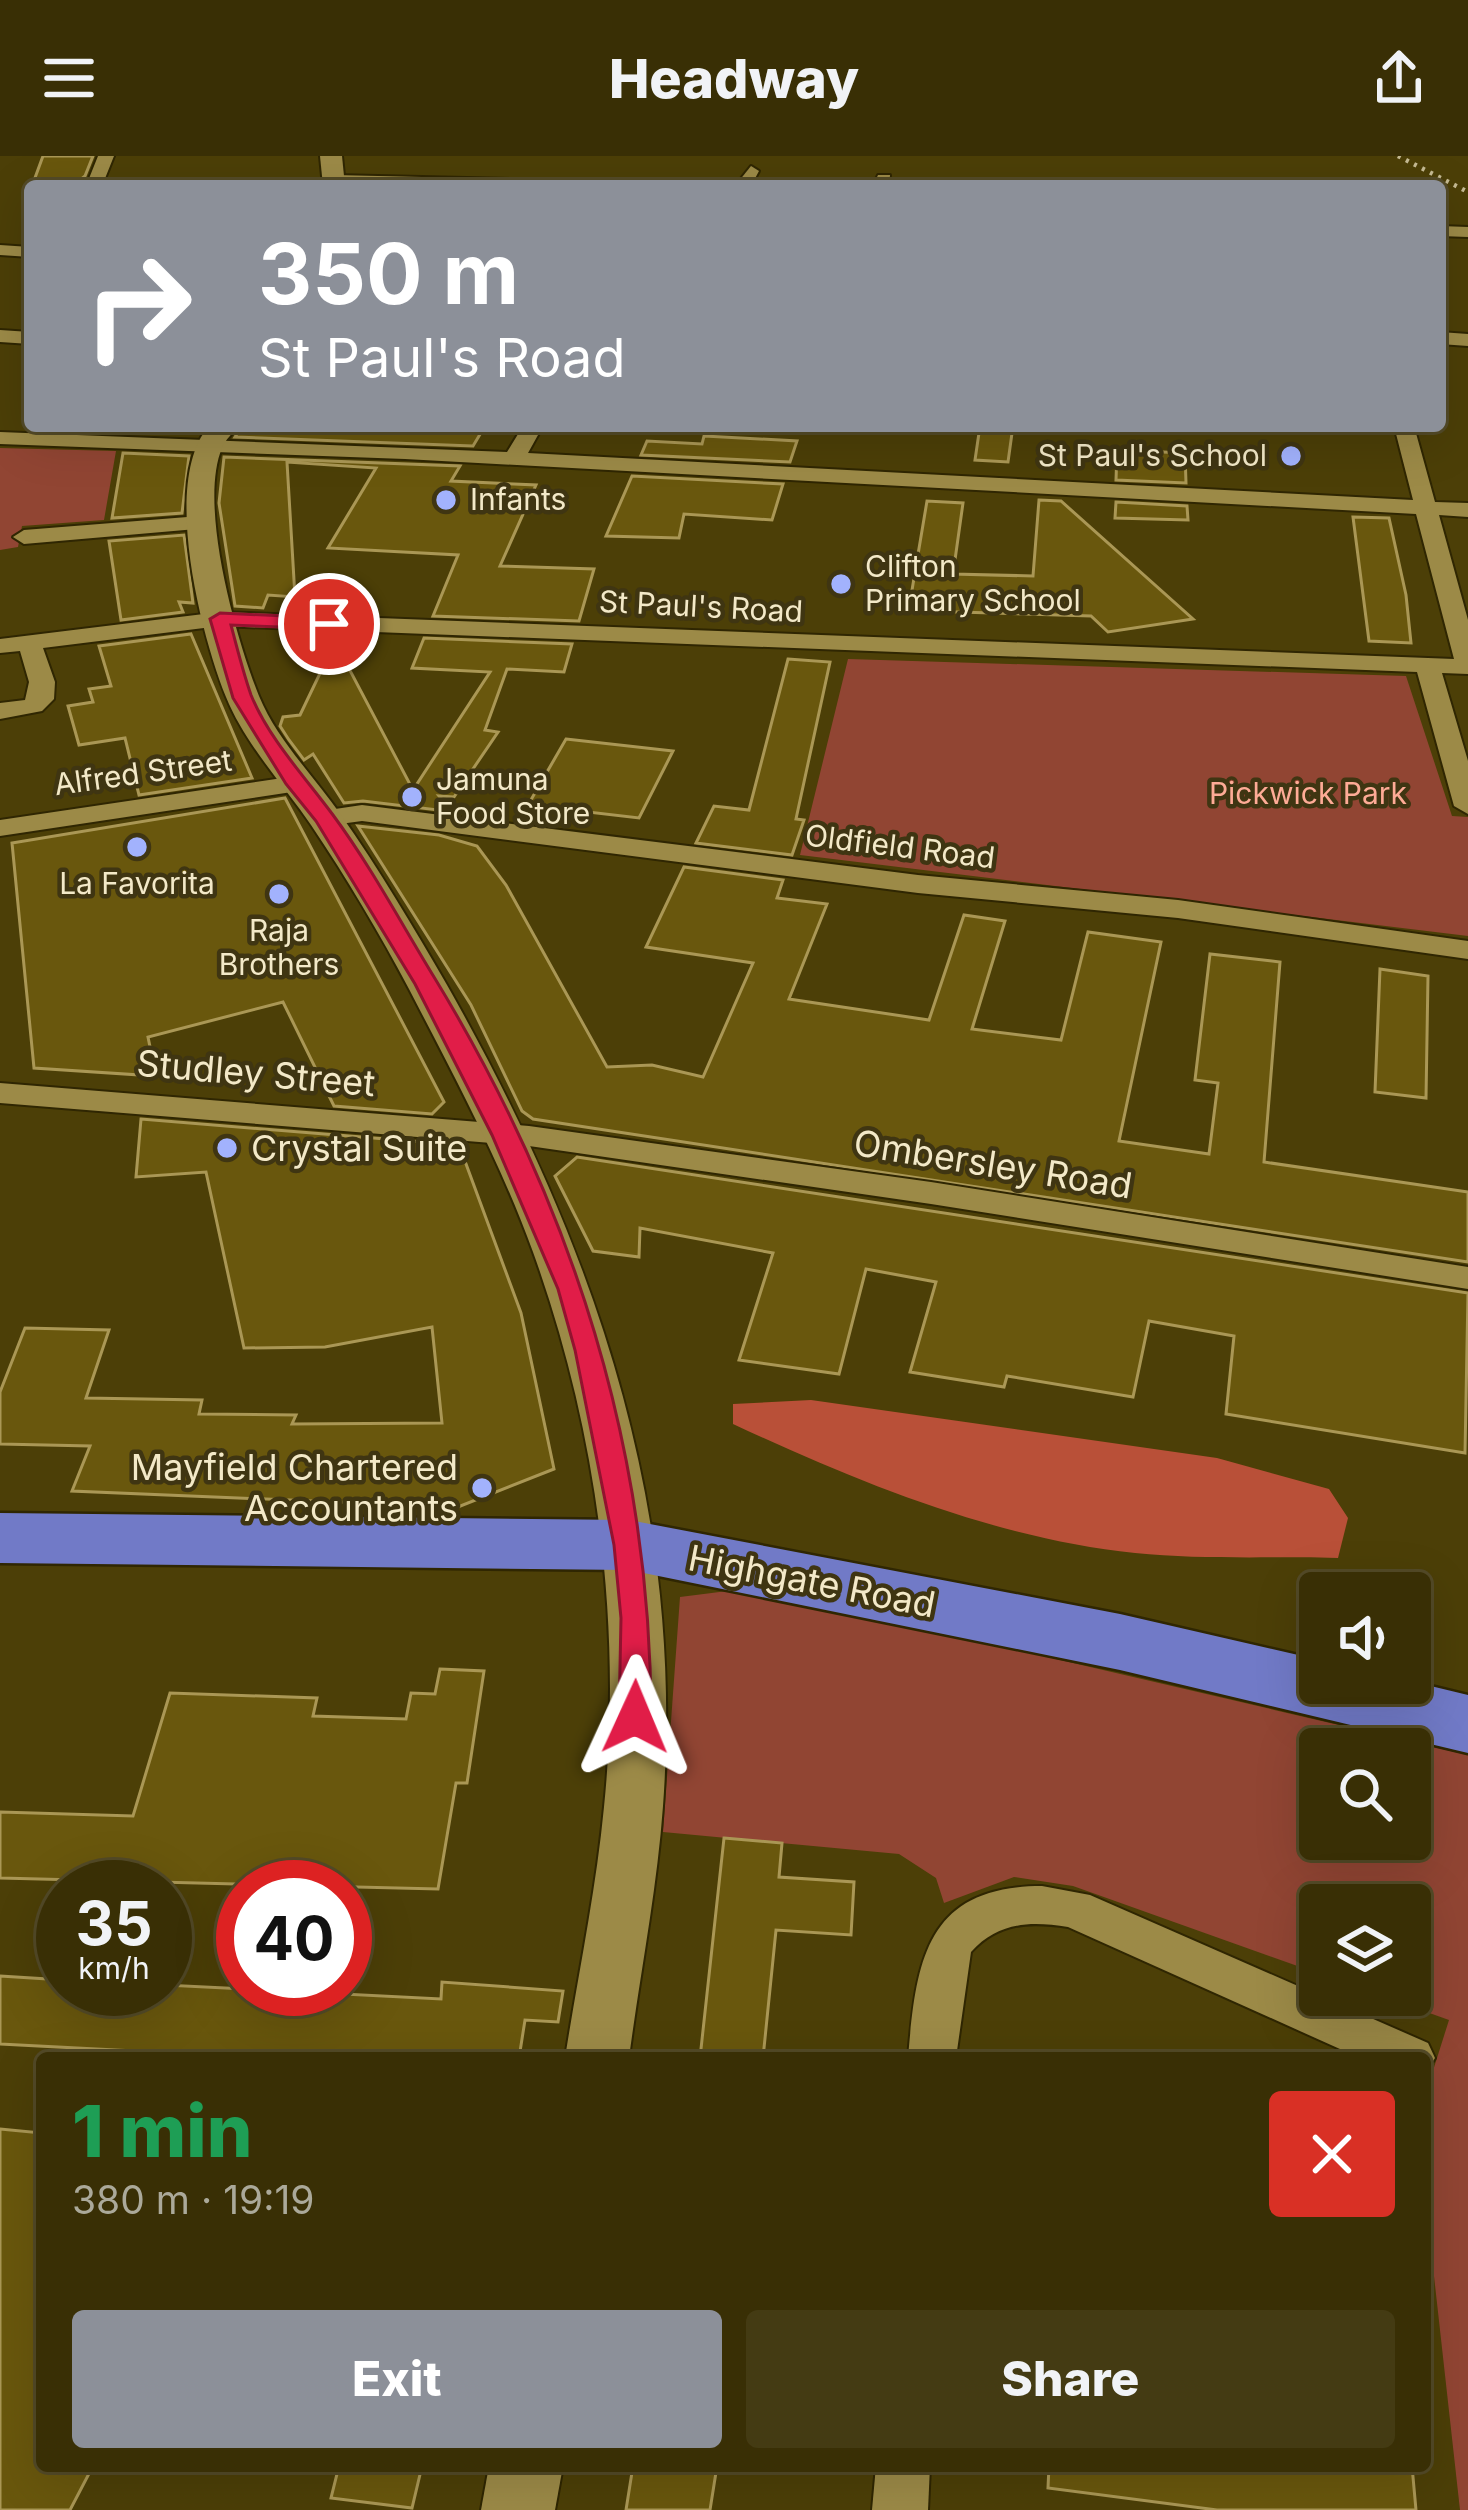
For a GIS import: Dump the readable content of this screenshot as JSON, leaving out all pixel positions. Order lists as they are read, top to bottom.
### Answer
{
  "streets": {
    "highway": ["Highgate Road"],
    "street": [
      "St Paul's Road",
      "Alfred Street",
      "Oldfield Road",
      "Studley Street",
      "Ombersley Road"
    ]
  },
  "crossings": [
    ["Alfred Street", "Oldfield Road"],
    ["Studley Street", "Ombersley Road"]
  ],
  "parks": ["Pickwick Park"],
  "places": [
    "St Paul's School",
    "Infants",
    "Clifton Primary School",
    "Jamuna Food Store",
    "La Favorita",
    "Raja Brothers",
    "Crystal Suite",
    "Mayfield Chartered Accountants"
  ],
  "page": {
    "header": "Headway",
    "turn": ["350 m", "St Paul's Road"],
    "speed": "35 km/h",
    "limit": "40",
    "heading": ["1 min", "380 m · 19:19"],
    "buttons": ["Exit", "Share"]
  }
}
